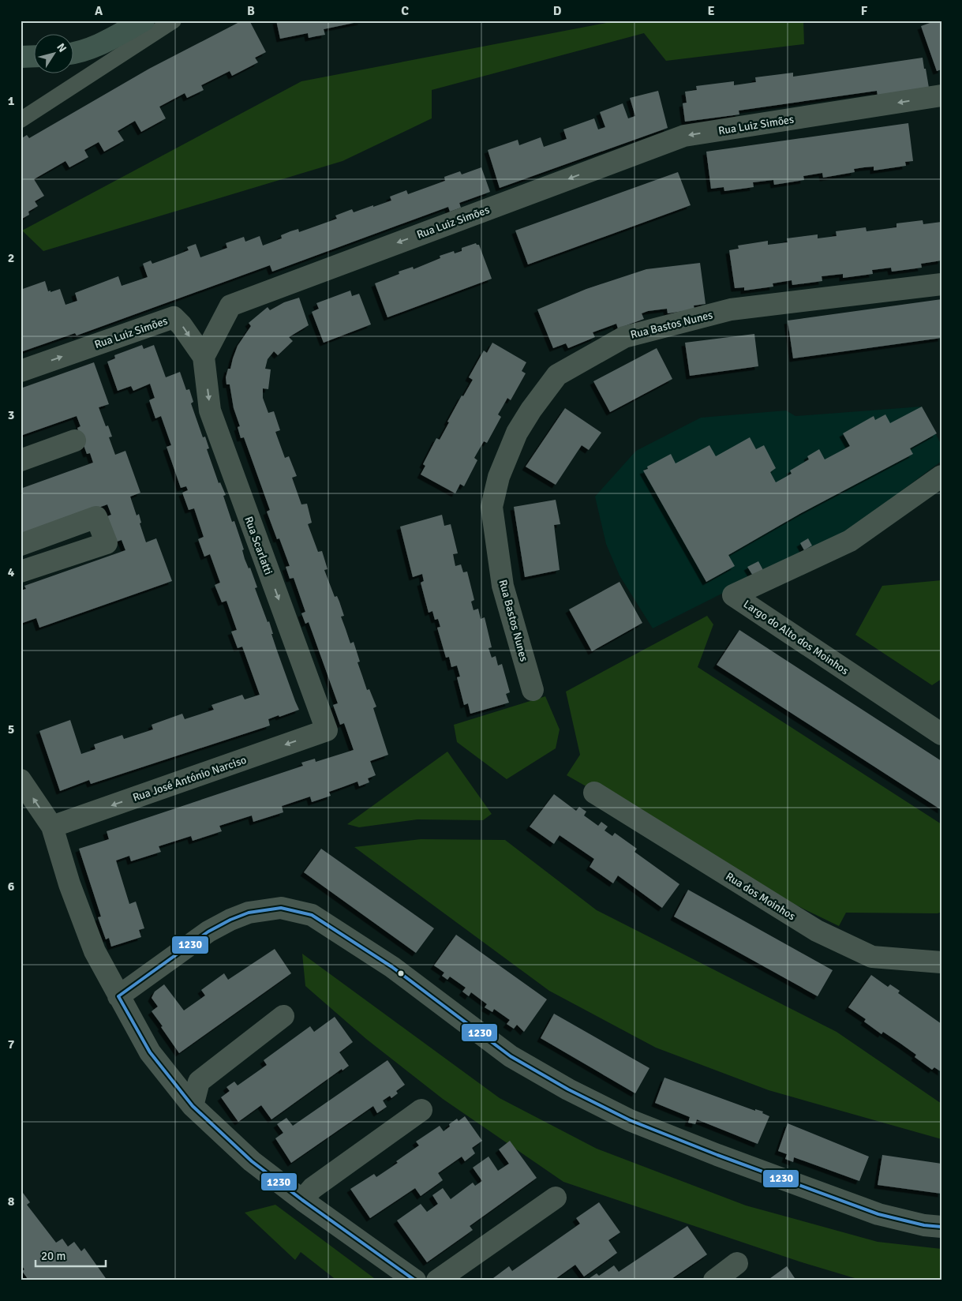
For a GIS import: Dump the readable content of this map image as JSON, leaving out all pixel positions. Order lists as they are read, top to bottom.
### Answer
{
  "streets": {
    "street": [
      "Rua Luiz Simões",
      "Rua Bastos Nunes",
      "Rua Scarlatti",
      "Largo do Alto dos Moinhos",
      "Rua José António Narciso",
      "Rua dos Moinhos"
    ]
  },
  "crossings": [
    ["Rua Luiz Simões", "Rua Scarlatti"],
    ["Rua Scarlatti", "Rua José António Narciso"]
  ],
  "one_way": ["Rua Scarlatti", "Rua José António Narciso"],
  "lines": ["transit line 1230"],
  "scale_bar": "20 m",
  "north": "top right",
  "grid": {
    "columns": [
      "A",
      "B",
      "C",
      "D",
      "E",
      "F"
    ],
    "rows": [
      "1",
      "2",
      "3",
      "4",
      "5",
      "6",
      "7",
      "8"
    ]
  }
}
